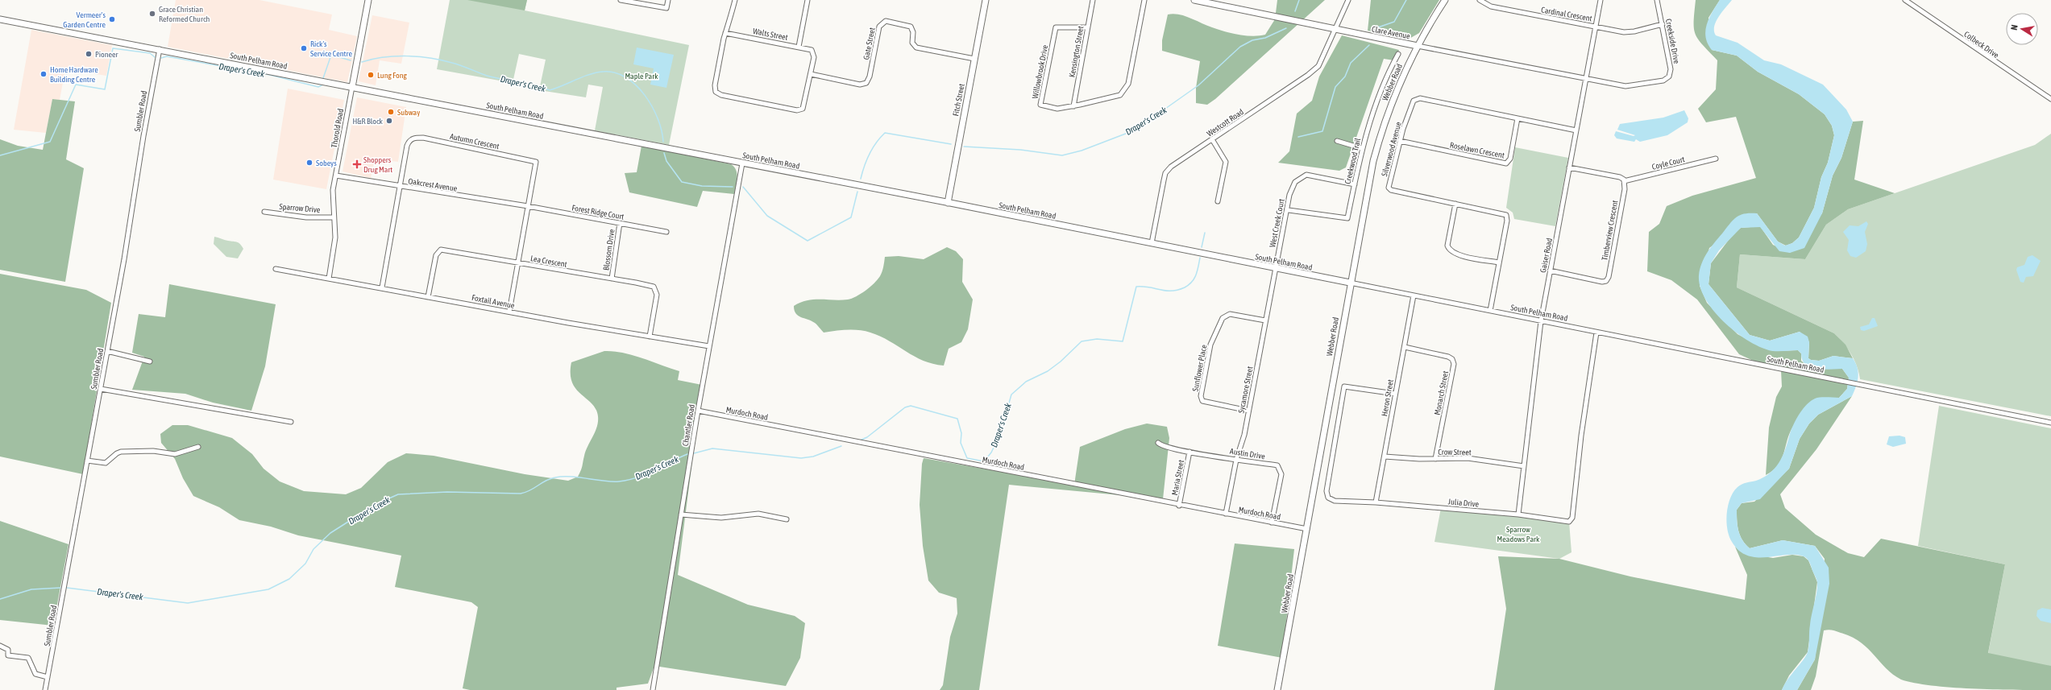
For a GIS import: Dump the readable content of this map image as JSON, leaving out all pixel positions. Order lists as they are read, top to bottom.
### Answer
{
  "streets": {
    "main road": [
      "Clare Avenue",
      "South Pelham Road",
      "Webber Road",
      "Fitch Street",
      "Thorold Road"
    ],
    "street": [
      "Cardinal Crescent",
      "Walts Street",
      "Creekside Drive",
      "Gate Street",
      "Colbeck Drive",
      "Kensington Street",
      "Willowbrook Drive",
      "Sumbler Road",
      "Westcott Road",
      "Autumn Crescent",
      "Silverwood Avenue",
      "Roselawn Crescent",
      "Creekwood Trail",
      "Coyle Court",
      "Oakcrest Avenue",
      "Sparrow Drive",
      "Forest Ridge Court",
      "West Creek Court",
      "Timberview Crescent",
      "Blossom Drive",
      "Gaiser Road",
      "Lea Crescent",
      "Foxtail Avenue",
      "Sunflower Place",
      "Sycamore Street",
      "Monarch Street",
      "Heron Street",
      "Murdoch Road",
      "Chantler Road",
      "Crow Street",
      "Austin Drive",
      "Maria Street",
      "Julia Drive"
    ]
  },
  "crossings": [
    ["Cardinal Crescent", "Creekside Drive"],
    ["Cardinal Crescent", "Gaiser Road"],
    ["Clare Avenue", "Creekside Drive"],
    ["Clare Avenue", "Webber Road"],
    ["Clare Avenue", "Westcott Road"],
    ["Clare Avenue", "Gaiser Road"],
    ["Walts Street", "Gate Street"],
    ["Creekside Drive", "Gaiser Road"],
    ["Gate Street", "Fitch Street"],
    ["Kensington Street", "Willowbrook Drive"],
    ["South Pelham Road", "Webber Road"],
    ["South Pelham Road", "Fitch Street"],
    ["South Pelham Road", "Sumbler Road"],
    ["South Pelham Road", "Westcott Road"],
    ["South Pelham Road", "Thorold Road"],
    ["South Pelham Road", "Silverwood Avenue"],
    ["South Pelham Road", "West Creek Court"],
    ["South Pelham Road", "Gaiser Road"],
    ["South Pelham Road", "Sycamore Street"],
    ["South Pelham Road", "Heron Street"],
    ["South Pelham Road", "Chantler Road"],
    ["South Pelham Road", "Julia Drive"],
    ["Webber Road", "Murdoch Road"],
    ["Thorold Road", "Oakcrest Avenue"],
    ["Thorold Road", "Sparrow Drive"],
    ["Thorold Road", "Foxtail Avenue"],
    ["Autumn Crescent", "Oakcrest Avenue"],
    ["Autumn Crescent", "Forest Ridge Court"],
    ["Autumn Crescent", "Lea Crescent"],
    ["Autumn Crescent", "Foxtail Avenue"],
    ["Silverwood Avenue", "Roselawn Crescent"],
    ["Silverwood Avenue", "Gaiser Road"],
    ["Creekwood Trail", "West Creek Court"],
    ["Coyle Court", "Timberview Crescent"],
    ["Oakcrest Avenue", "Forest Ridge Court"],
    ["Forest Ridge Court", "Blossom Drive"],
    ["West Creek Court", "Sycamore Street"],
    ["Timberview Crescent", "Gaiser Road"],
    ["Blossom Drive", "Lea Crescent"],
    ["Gaiser Road", "Crow Street"],
    ["Gaiser Road", "Julia Drive"],
    ["Lea Crescent", "Foxtail Avenue"],
    ["Foxtail Avenue", "Chantler Road"],
    ["Sunflower Place", "Sycamore Street"],
    ["Sycamore Street", "Murdoch Road"],
    ["Sycamore Street", "Austin Drive"],
    ["Monarch Street", "Heron Street"],
    ["Monarch Street", "Crow Street"],
    ["Heron Street", "Crow Street"],
    ["Heron Street", "Julia Drive"],
    ["Murdoch Road", "Chantler Road"],
    ["Murdoch Road", "Austin Drive"],
    ["Murdoch Road", "Maria Street"],
    ["Austin Drive", "Maria Street"]
  ],
  "water": ["Draper's Creek"],
  "parks": ["Maple Park", "Sparrow Meadows Park"],
  "places": {
    "other": [
      "Grace Christian Reformed Church",
      "Vermeer's Garden Centre",
      "Rick's Service Centre",
      "Pioneer",
      "Home Hardware Building Centre",
      "Lung Fong",
      "Subway",
      "H&R Block",
      "Sobeys"
    ],
    "health": ["Shoppers Drug Mart"]
  },
  "north": "left"
}
